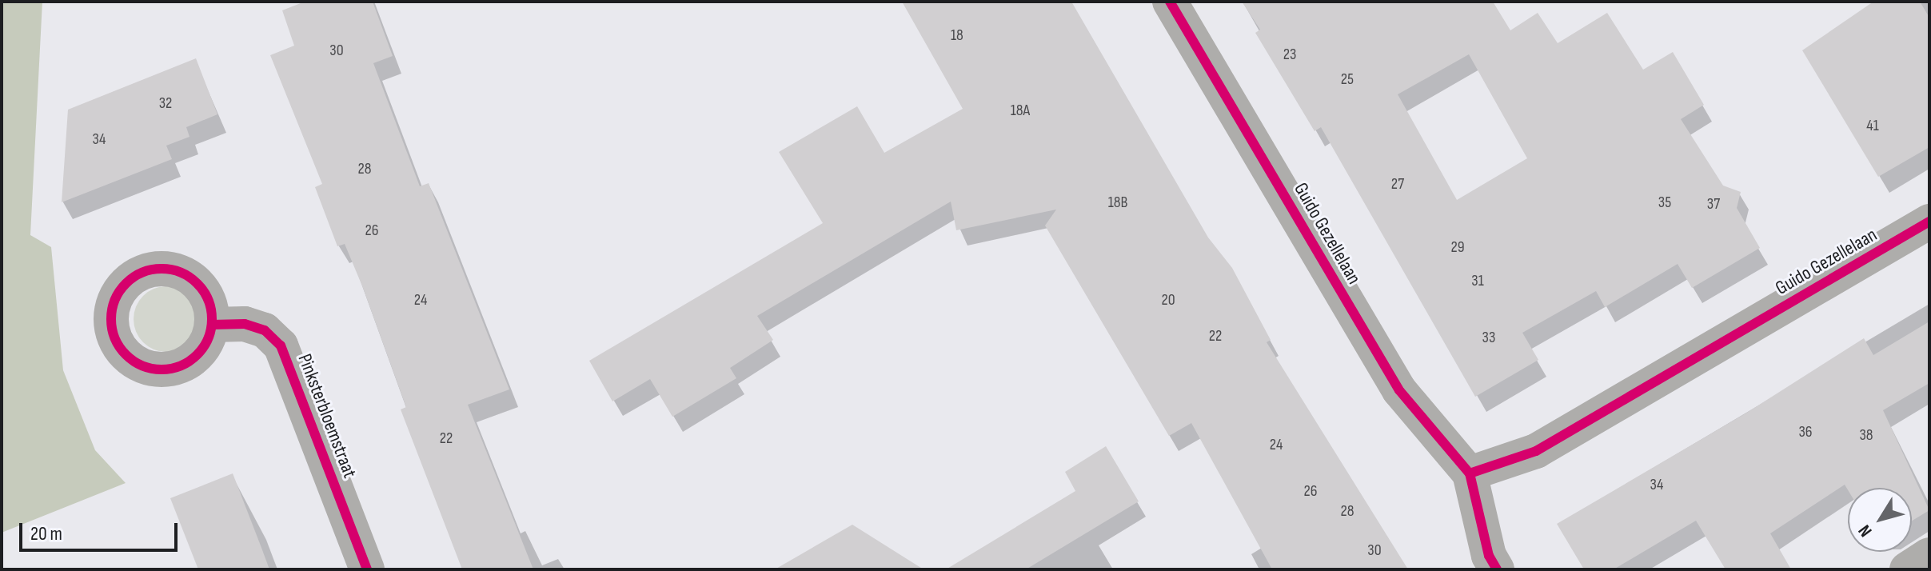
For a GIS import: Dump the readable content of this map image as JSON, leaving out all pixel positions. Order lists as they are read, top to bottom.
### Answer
{
  "streets": {
    "street": ["Guido Gezellelaan", "Pinksterbloemstraat"]
  },
  "house_numbers": [
    "18",
    "30",
    "23",
    "25",
    "32",
    "18A",
    "41",
    "34",
    "28",
    "27",
    "18B",
    "35",
    "37",
    "26",
    "29",
    "31",
    "24",
    "20",
    "22",
    "33",
    "36",
    "38",
    "22",
    "24",
    "34",
    "26",
    "28",
    "30"
  ],
  "scale_bar": "20 m",
  "north": "bottom left"
}
